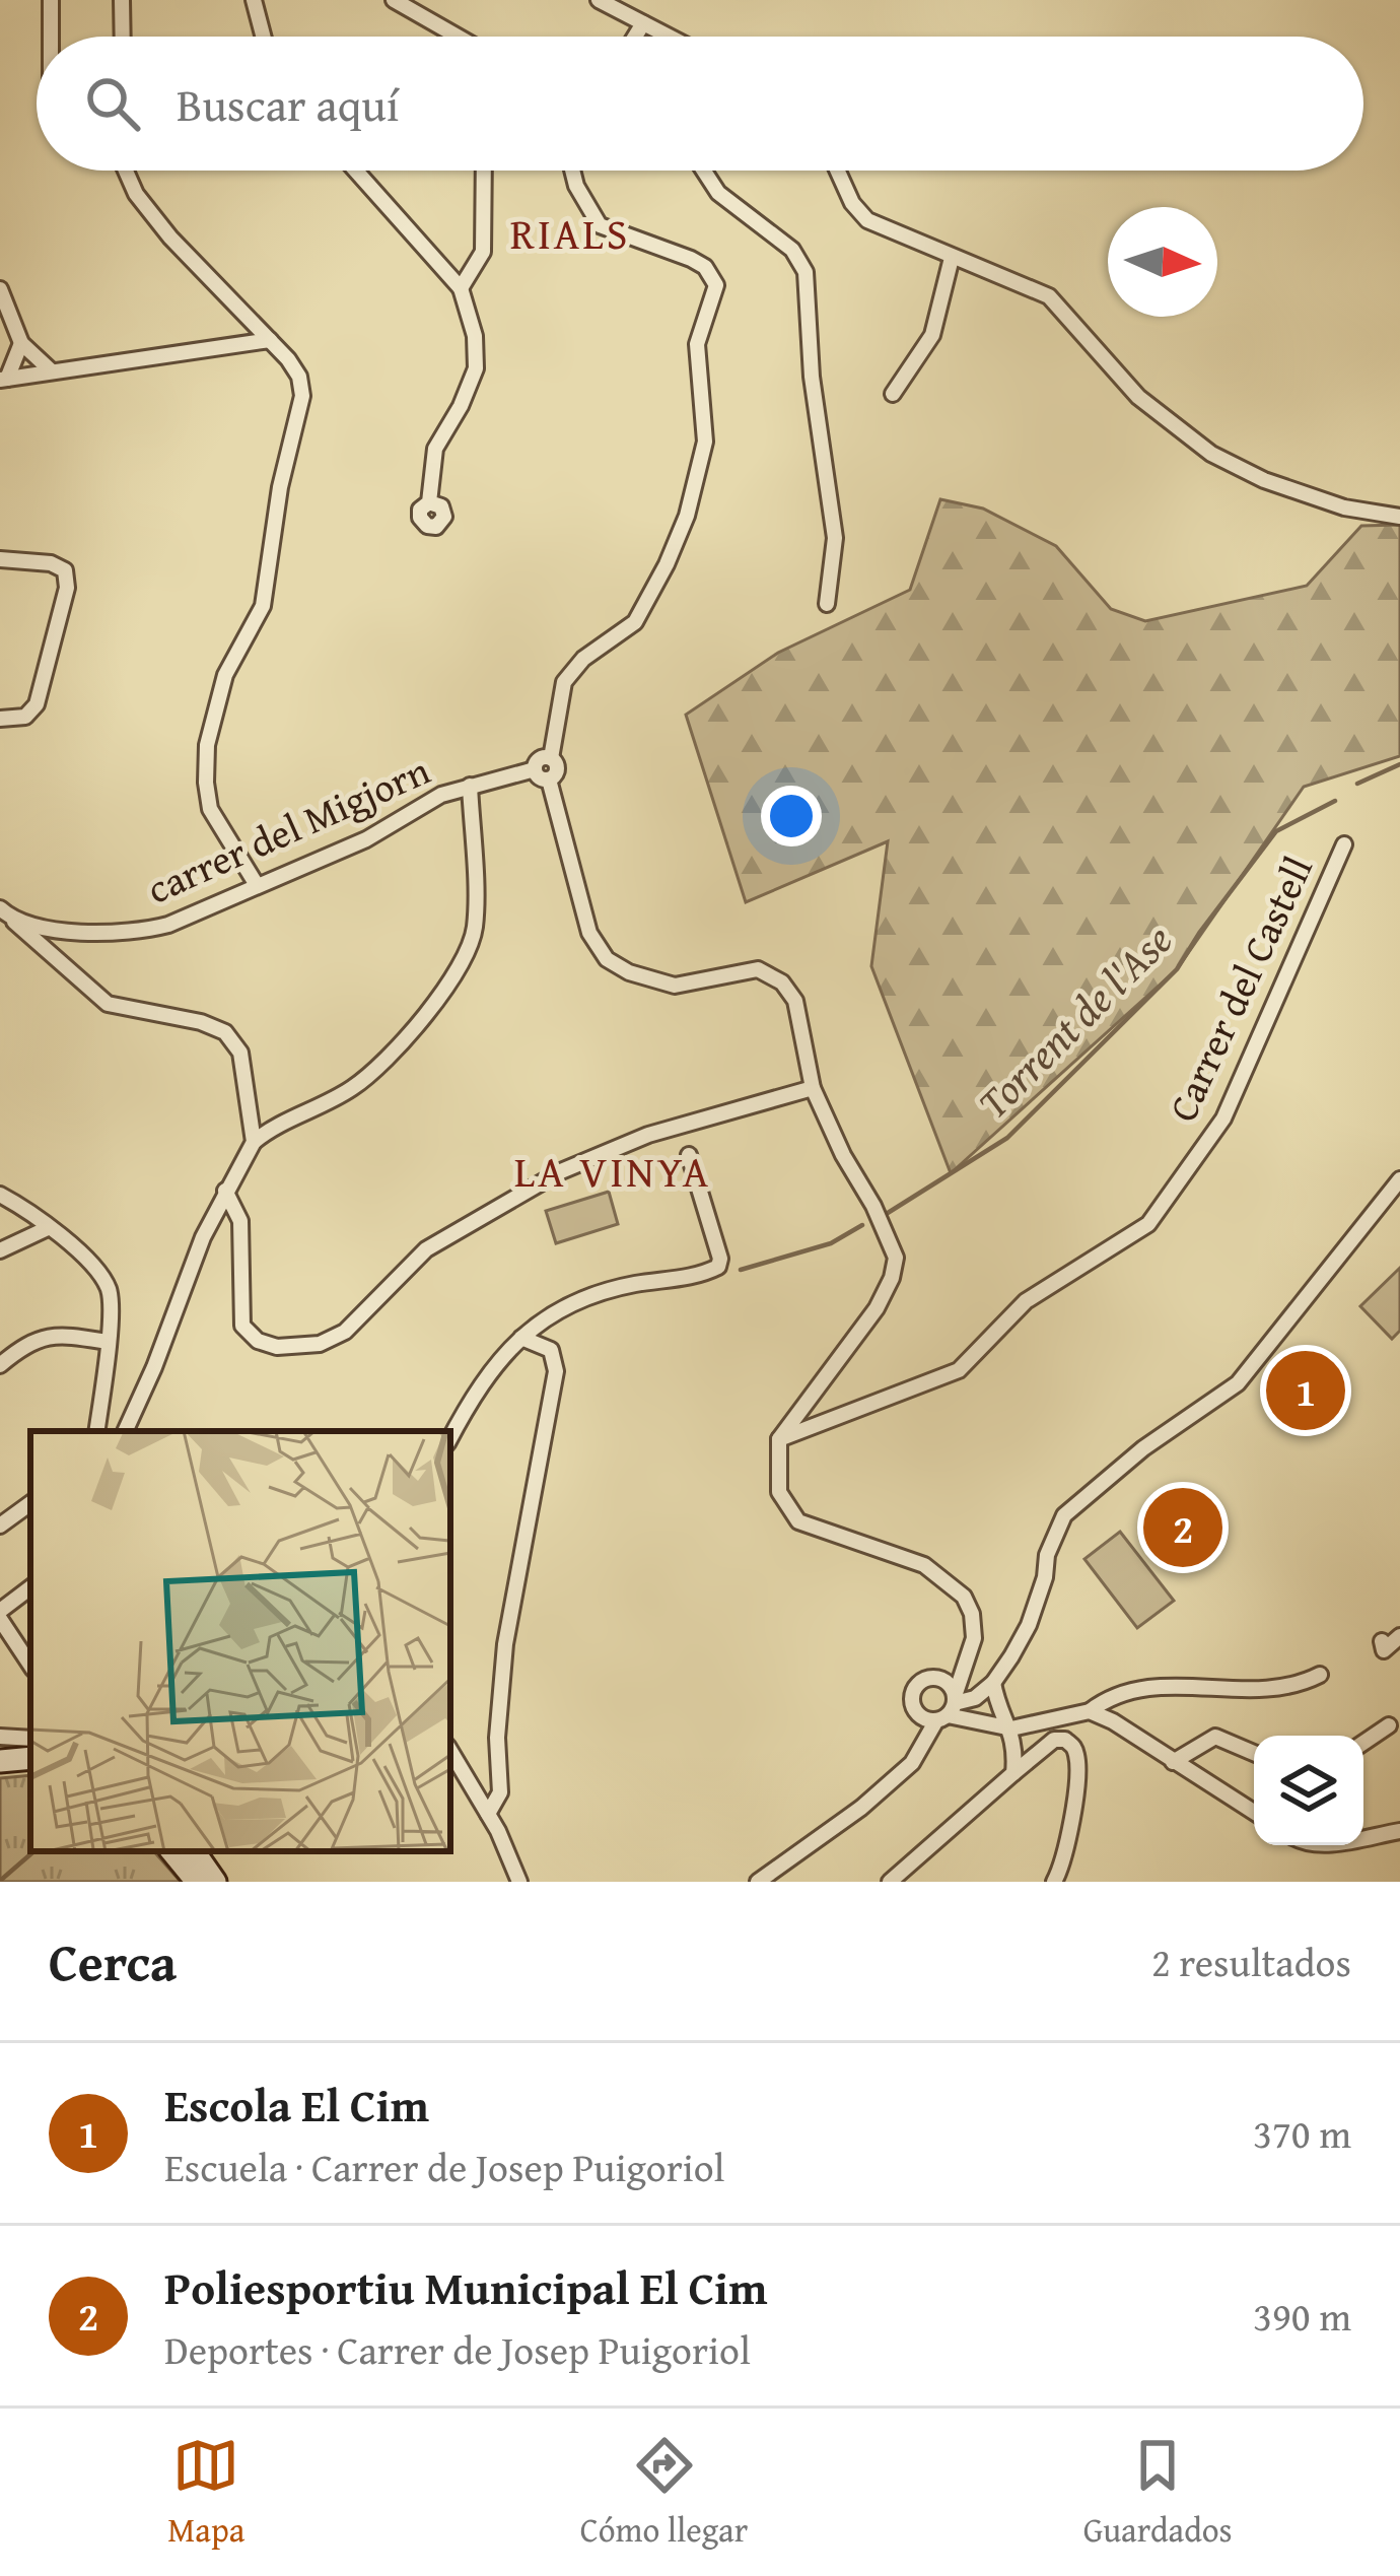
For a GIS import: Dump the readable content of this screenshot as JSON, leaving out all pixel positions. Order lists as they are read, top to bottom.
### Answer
{
  "streets": {
    "street": ["carrer del Migjorn", "Carrer del Castell"]
  },
  "districts": ["RIALS", "LA VINYA"],
  "water": ["Torrent de l'Ase"],
  "north": "right",
  "page": {
    "search": "Buscar aquí",
    "pins": ["1", "2"],
    "heading": ["Cerca", "2 resultados"],
    "list": [
      {
        "mark": "1",
        "name": "Escola El Cim",
        "note": "Escuela · Carrer de Josep Puigoriol",
        "value": "370 m"
      },
      {
        "mark": "2",
        "name": "Poliesportiu Municipal El Cim",
        "note": "Deportes · Carrer de Josep Puigoriol",
        "value": "390 m"
      }
    ],
    "nav": ["Mapa", "Cómo llegar", "Guardados"]
  }
}
